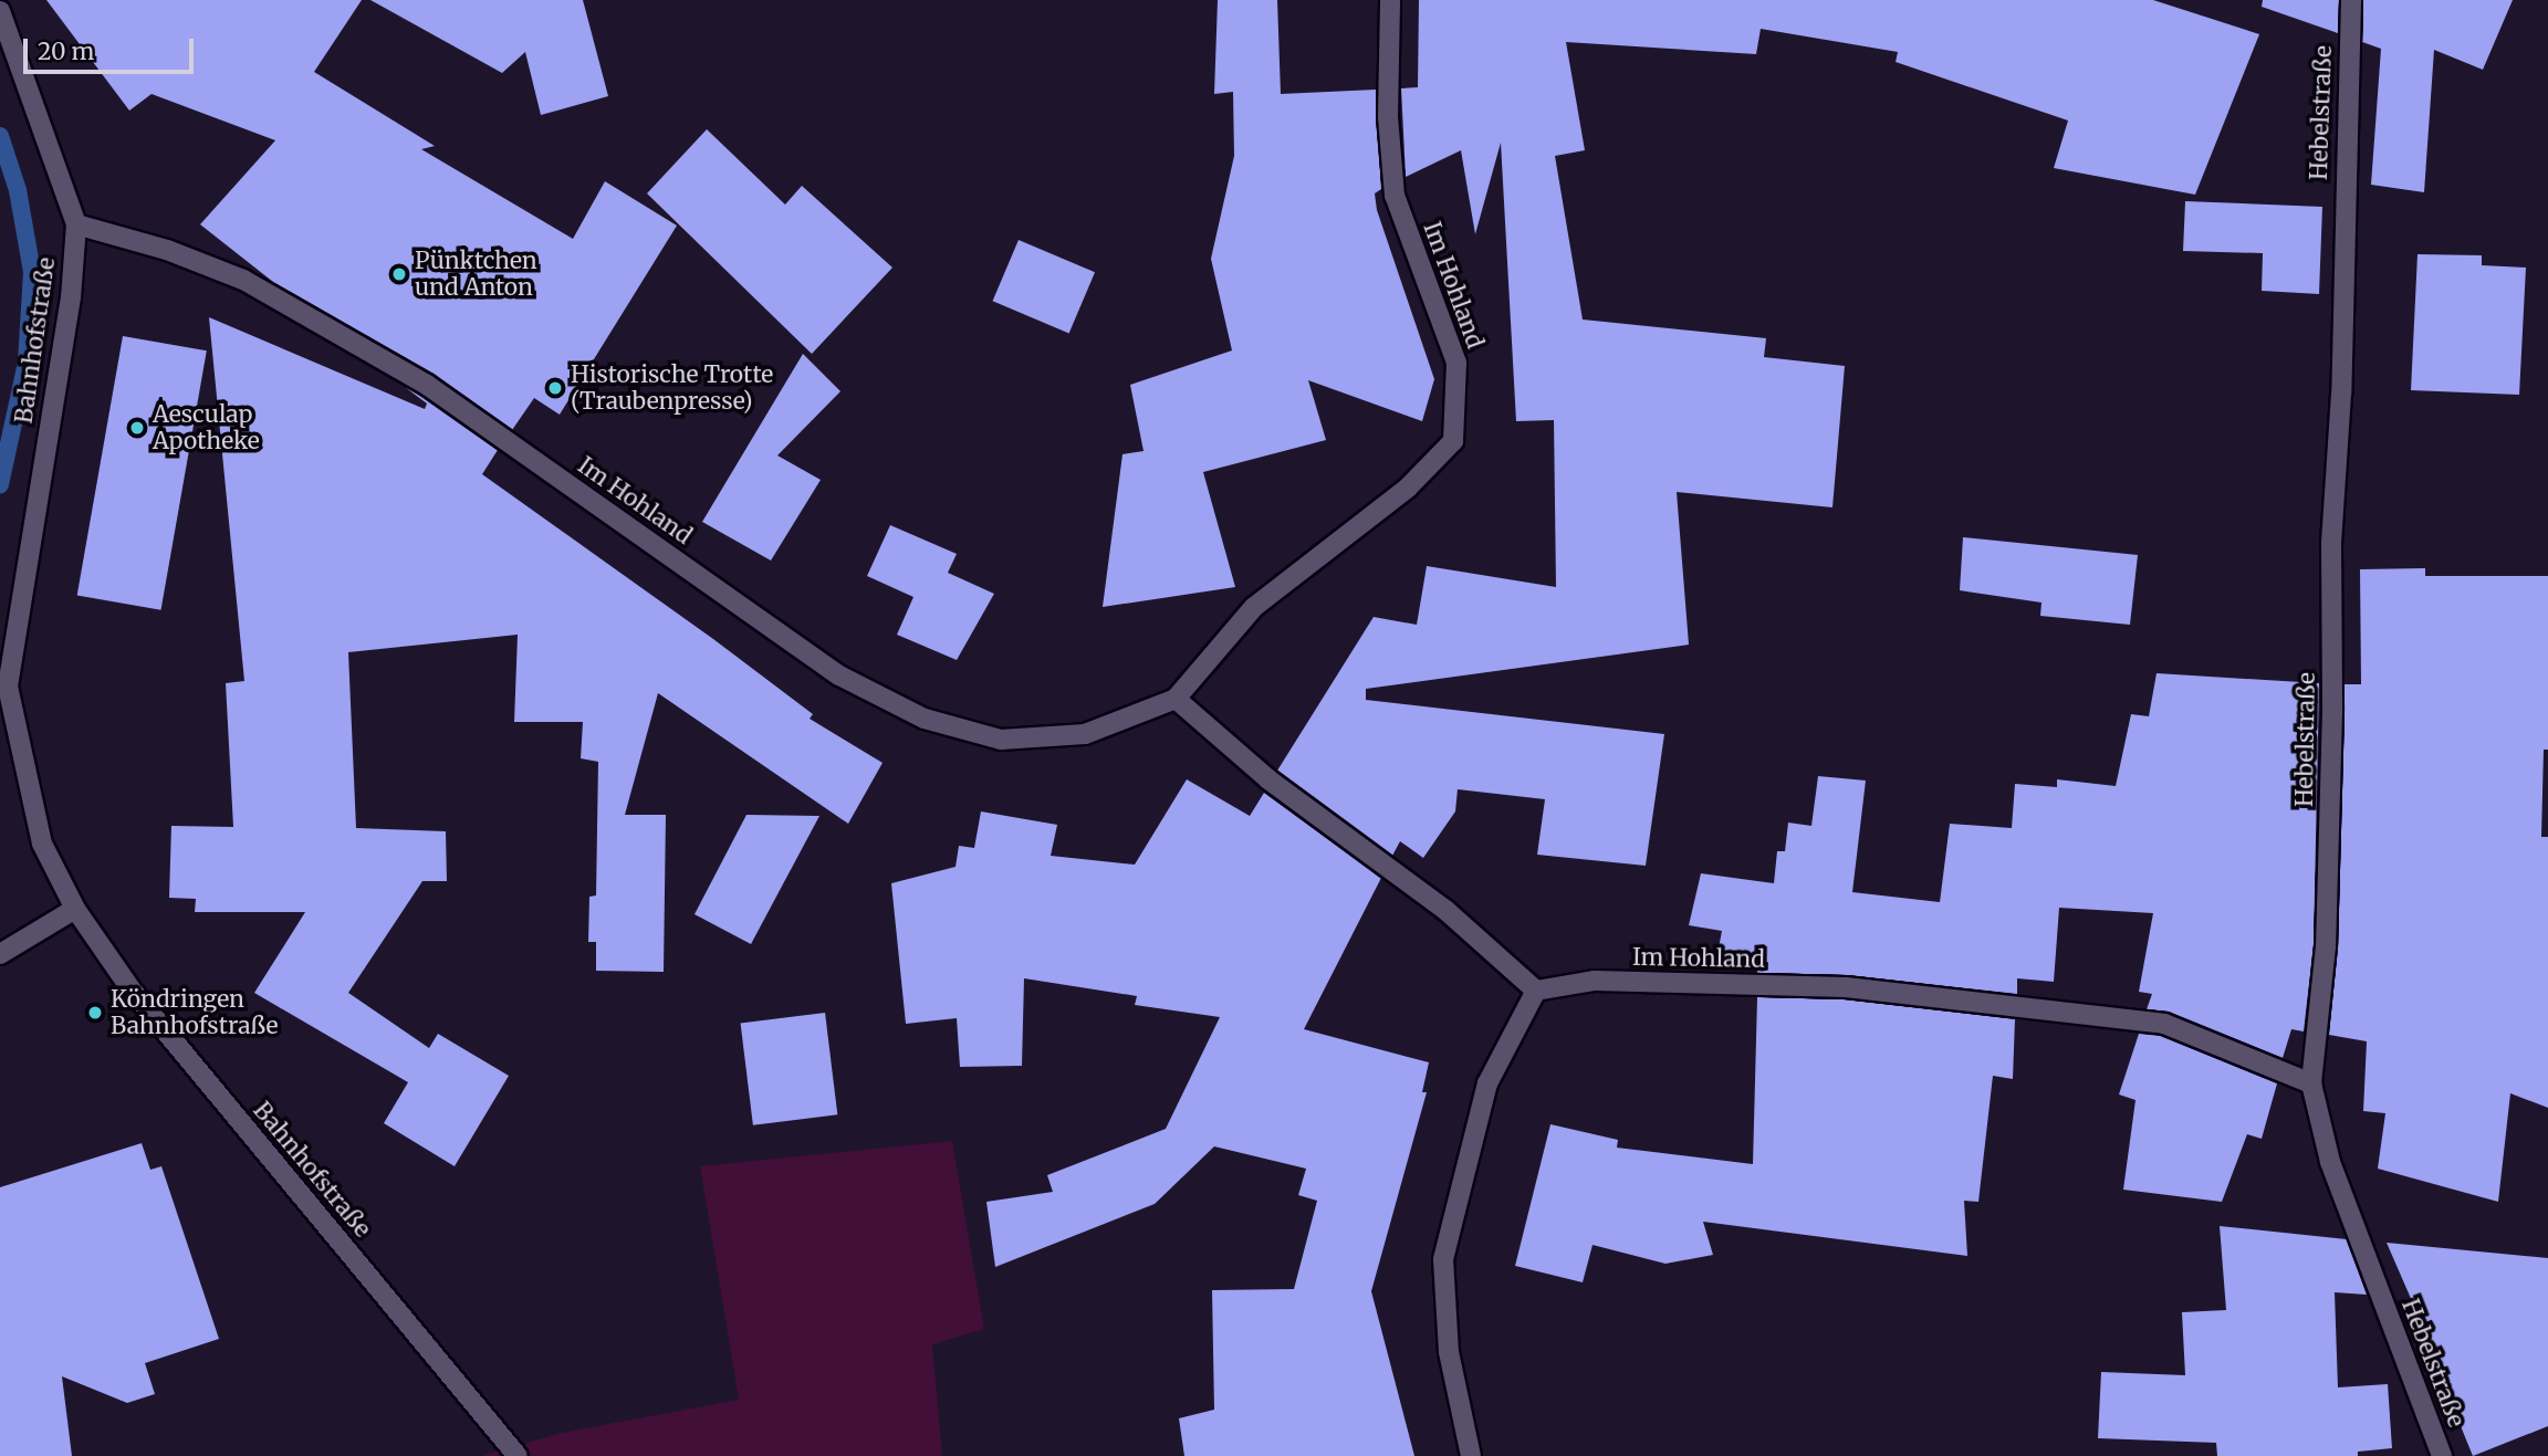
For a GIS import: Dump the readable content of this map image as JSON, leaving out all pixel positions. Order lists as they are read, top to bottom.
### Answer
{
  "streets": {
    "street": ["Hebelstraße", "Im Hohland", "Bahnhofstraße"]
  },
  "crossings": [
    ["Hebelstraße", "Im Hohland"],
    ["Im Hohland", "Bahnhofstraße"]
  ],
  "places": [
    "Pünktchen und Anton",
    "Historische Trotte (Traubenpresse)",
    "Aesculap Apotheke",
    "Köndringen Bahnhofstraße"
  ],
  "scale_bar": "20 m"
}
